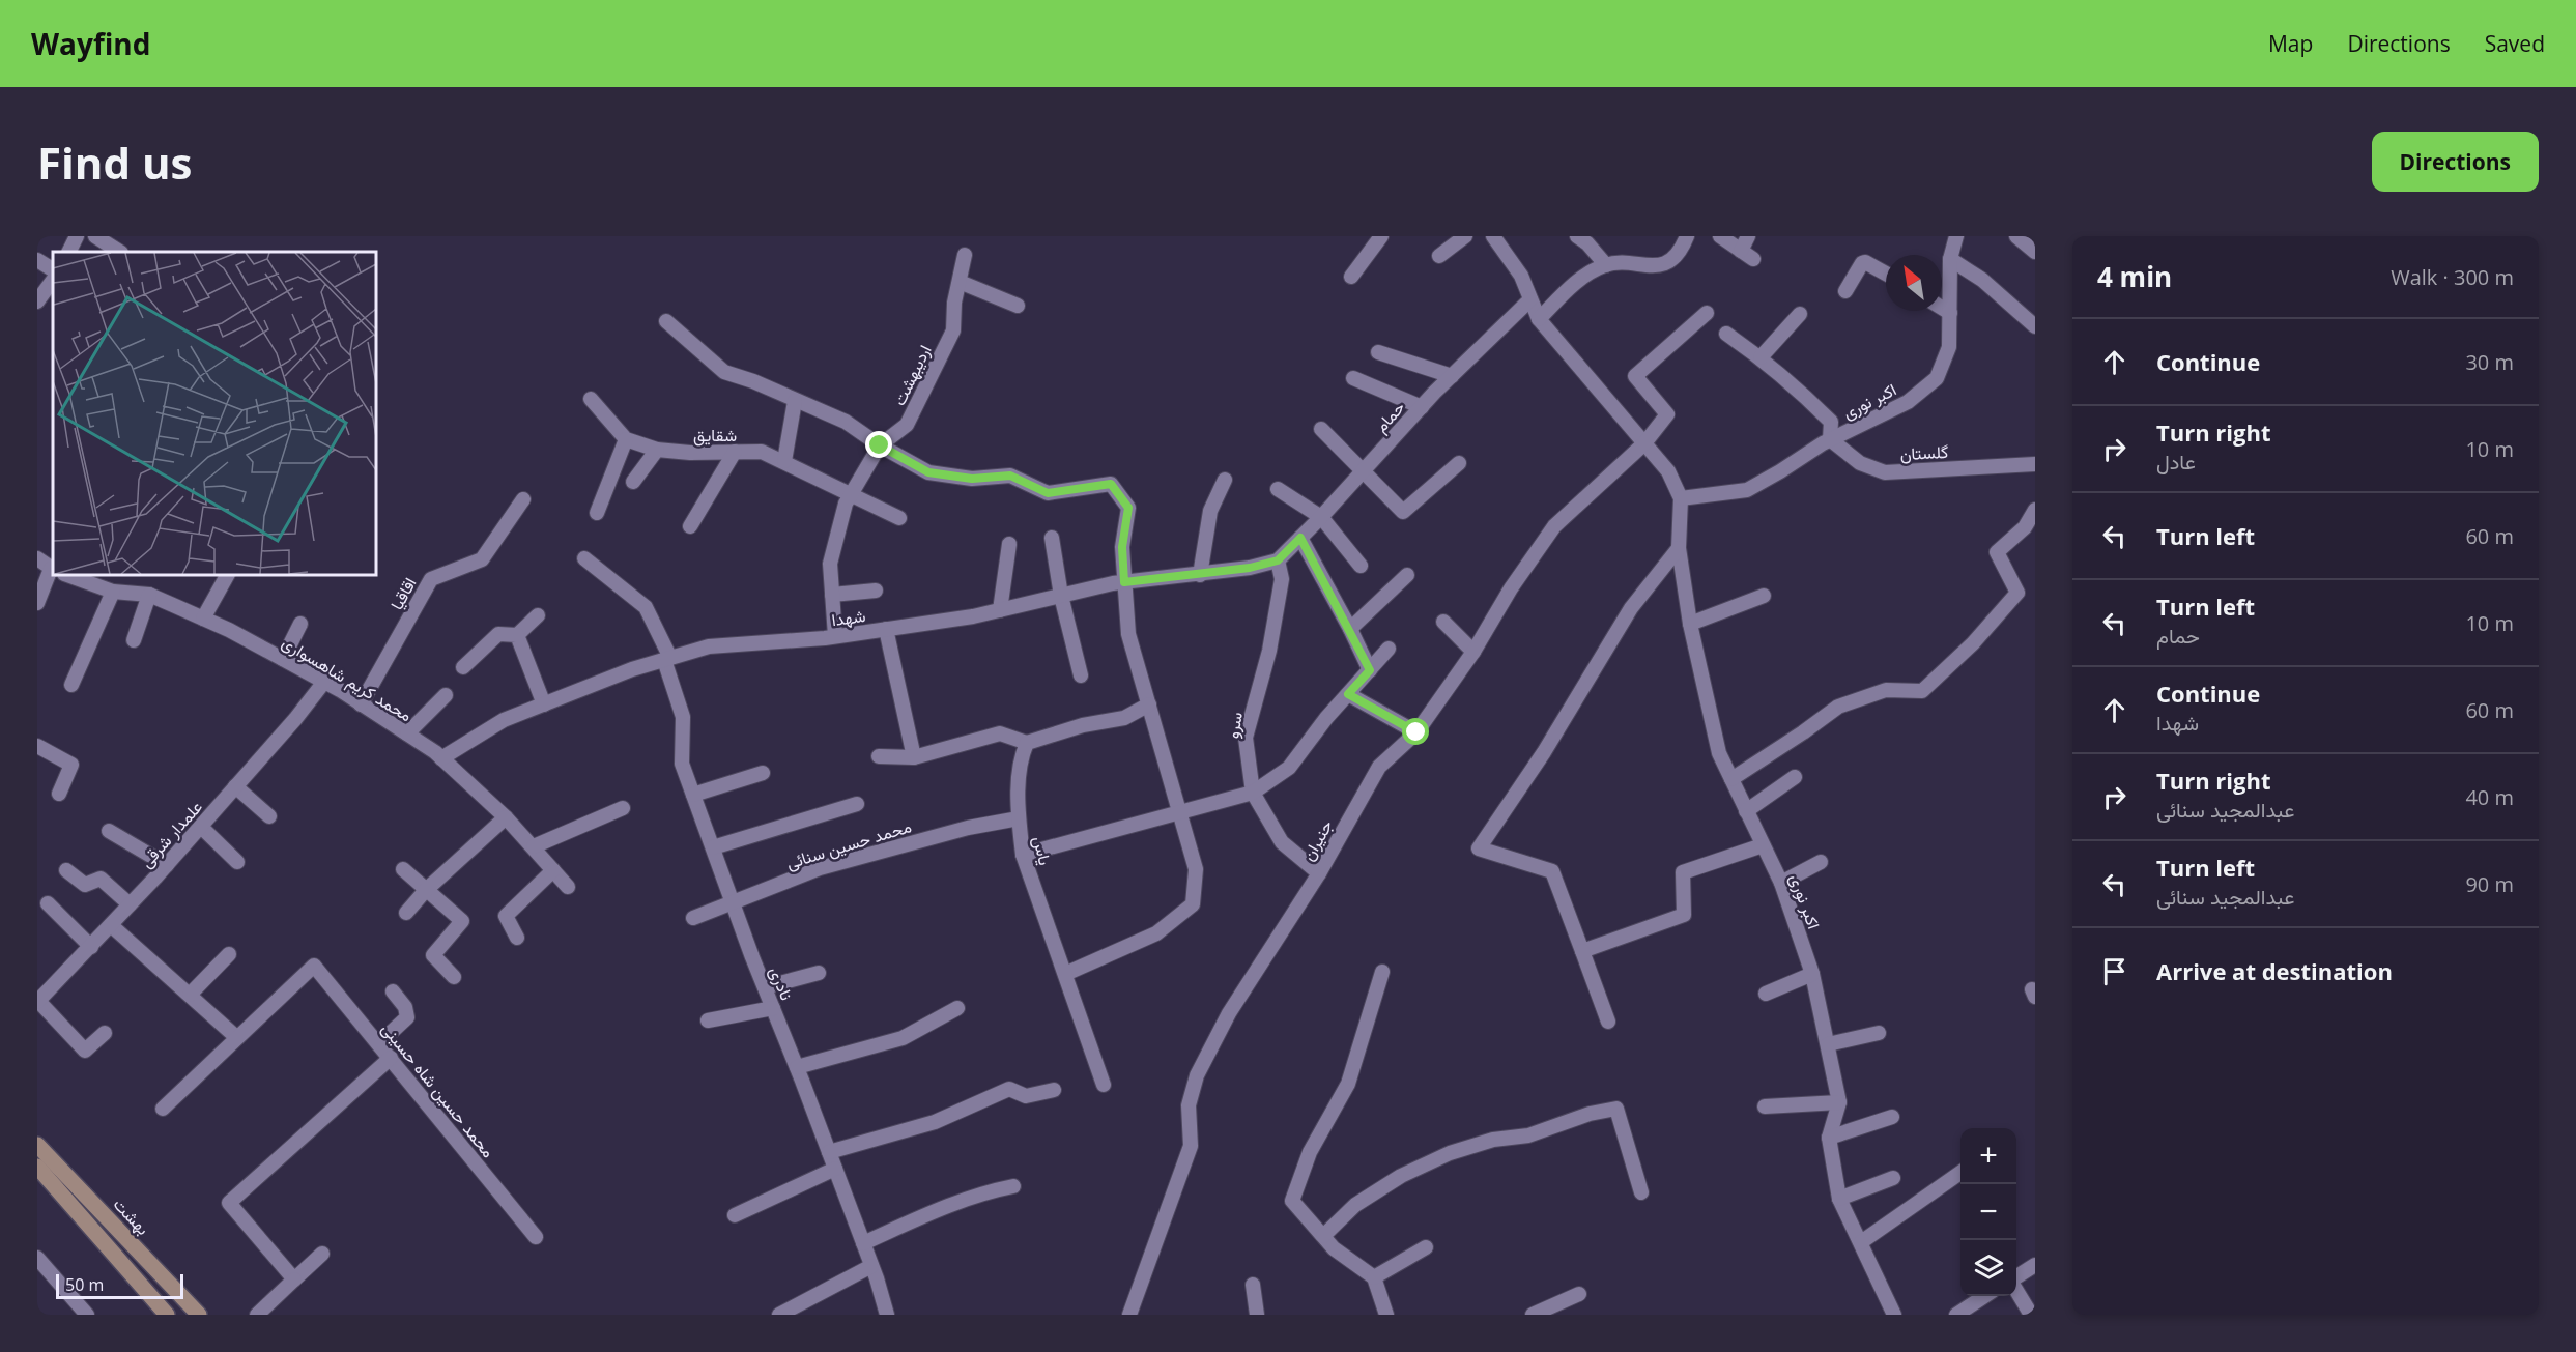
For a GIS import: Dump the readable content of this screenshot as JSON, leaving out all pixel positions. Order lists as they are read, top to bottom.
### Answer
{
  "streets": {
    "main road": ["بهشت"],
    "street": [
      "اردیبهشت",
      "اکبر نوری",
      "حمام",
      "شقایق",
      "گلستان",
      "اقاقیا",
      "شهدا",
      "محمد کریم شاهسواری",
      "سرو",
      "علمدار شرقی",
      "جنیران",
      "محمد حسین سنائی",
      "یاس",
      "نادری",
      "محمد حسین شاه حسینی"
    ]
  },
  "crossings": [
    ["اردیبهشت", "شقایق"],
    ["اردیبهشت", "شهدا"],
    ["اکبر نوری", "حمام"],
    ["اکبر نوری", "گلستان"],
    ["اکبر نوری", "جنیران"],
    ["حمام", "شهدا"],
    ["حمام", "سرو"],
    ["اقاقیا", "محمد کریم شاهسواری"],
    ["شهدا", "محمد کریم شاهسواری"],
    ["شهدا", "سرو"],
    ["شهدا", "نادری"],
    ["محمد کریم شاهسواری", "علمدار شرقی"],
    ["سرو", "جنیران"],
    ["محمد حسین سنائی", "یاس"],
    ["محمد حسین سنائی", "نادری"]
  ],
  "scale_bar": "50 m",
  "north": "top left",
  "page": {
    "header": "Wayfind",
    "nav": ["Map", "Directions", "Saved"],
    "buttons": "Directions",
    "title": "Find us",
    "heading": ["4 min", "Walk · 300 m"],
    "list": [
      ["Continue", "30 m"],
      ["Turn right", "عادل", "10 m"],
      ["Turn left", "60 m"],
      ["Turn left", "حمام", "10 m"],
      ["Continue", "شهدا", "60 m"],
      ["Turn right", "عبدالمجید سنائی", "40 m"],
      ["Turn left", "عبدالمجید سنائی", "90 m"],
      "Arrive at destination"
    ],
    "map_buttons": ["+", "−"],
    "scale": "50 m"
  }
}
